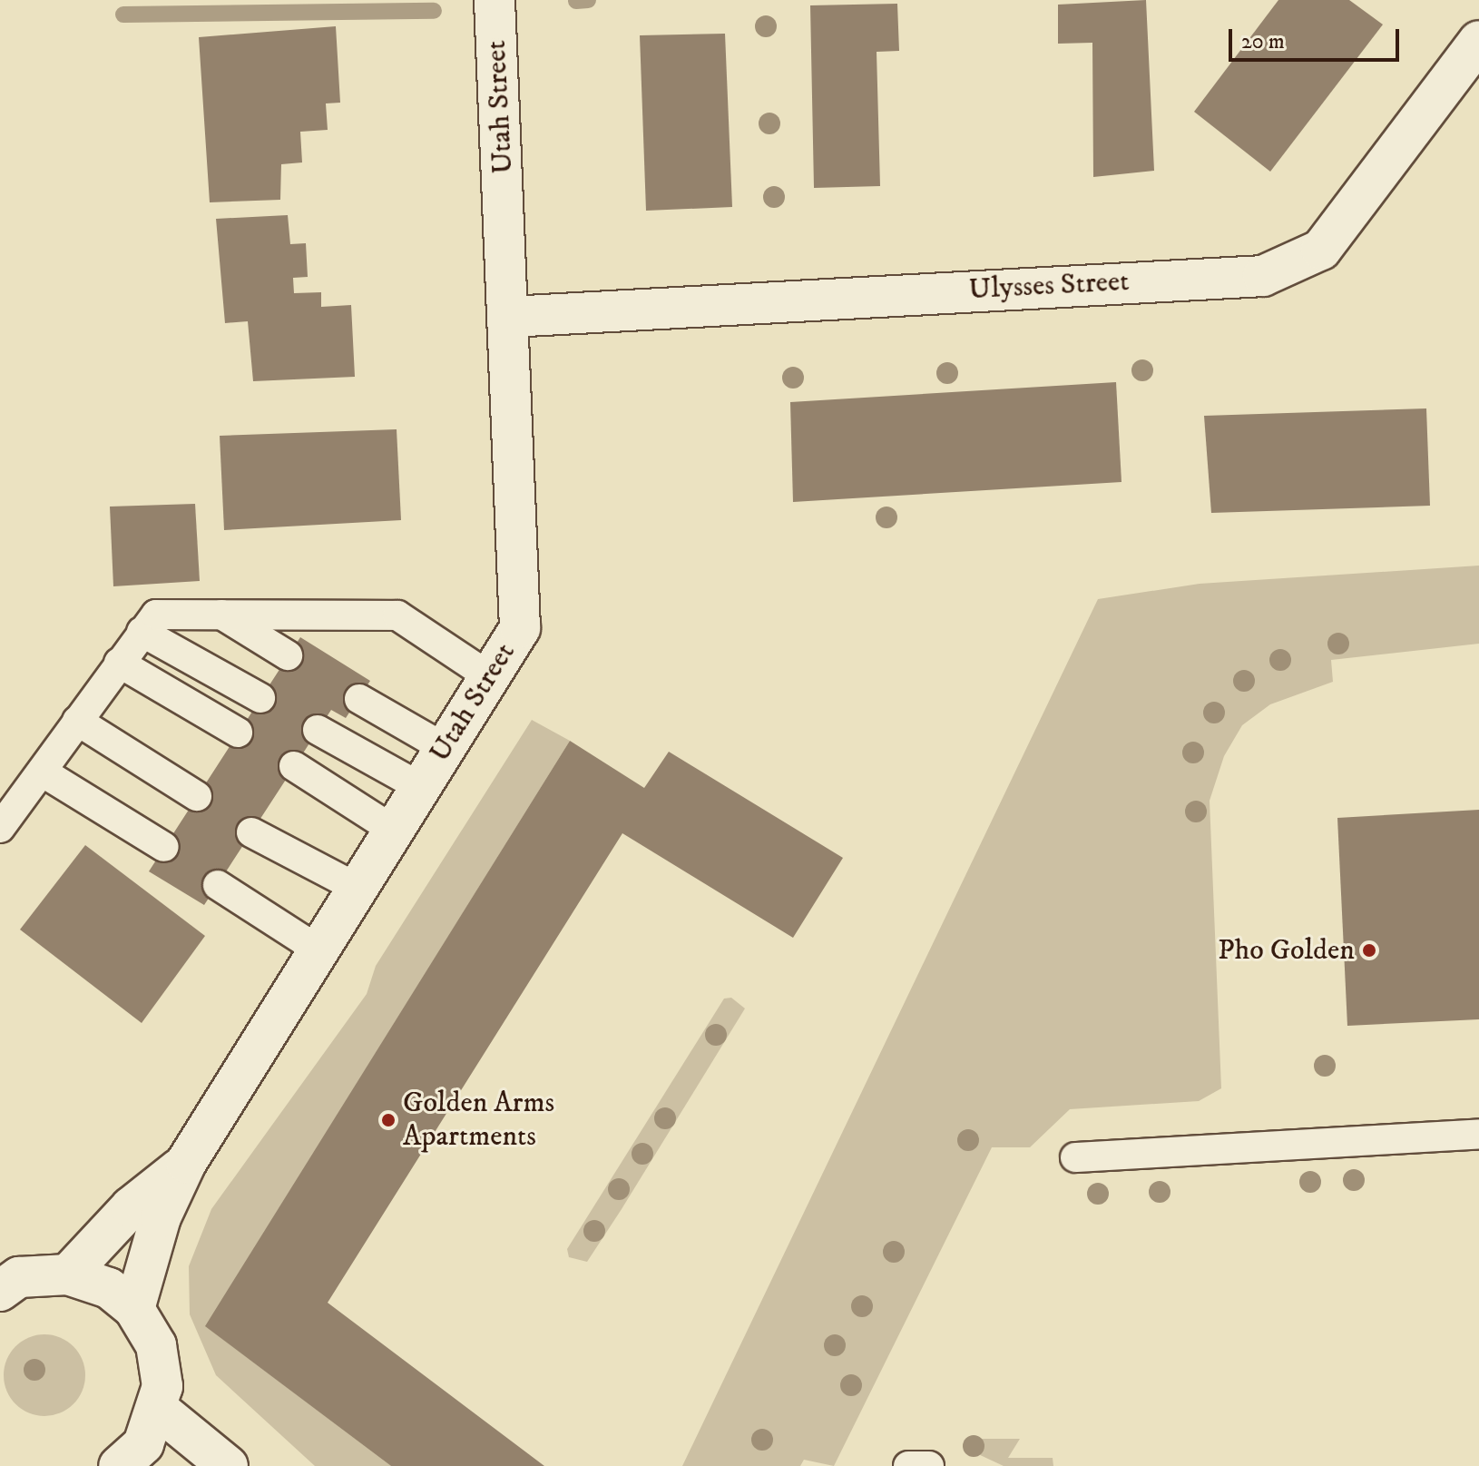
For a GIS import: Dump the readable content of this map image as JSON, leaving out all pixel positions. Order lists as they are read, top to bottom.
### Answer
{
  "streets": {
    "street": ["Utah Street", "Ulysses Street"]
  },
  "crossings": [
    ["Utah Street", "Ulysses Street"]
  ],
  "places": ["Pho Golden", "Golden Arms Apartments"],
  "scale_bar": "20 m"
}
